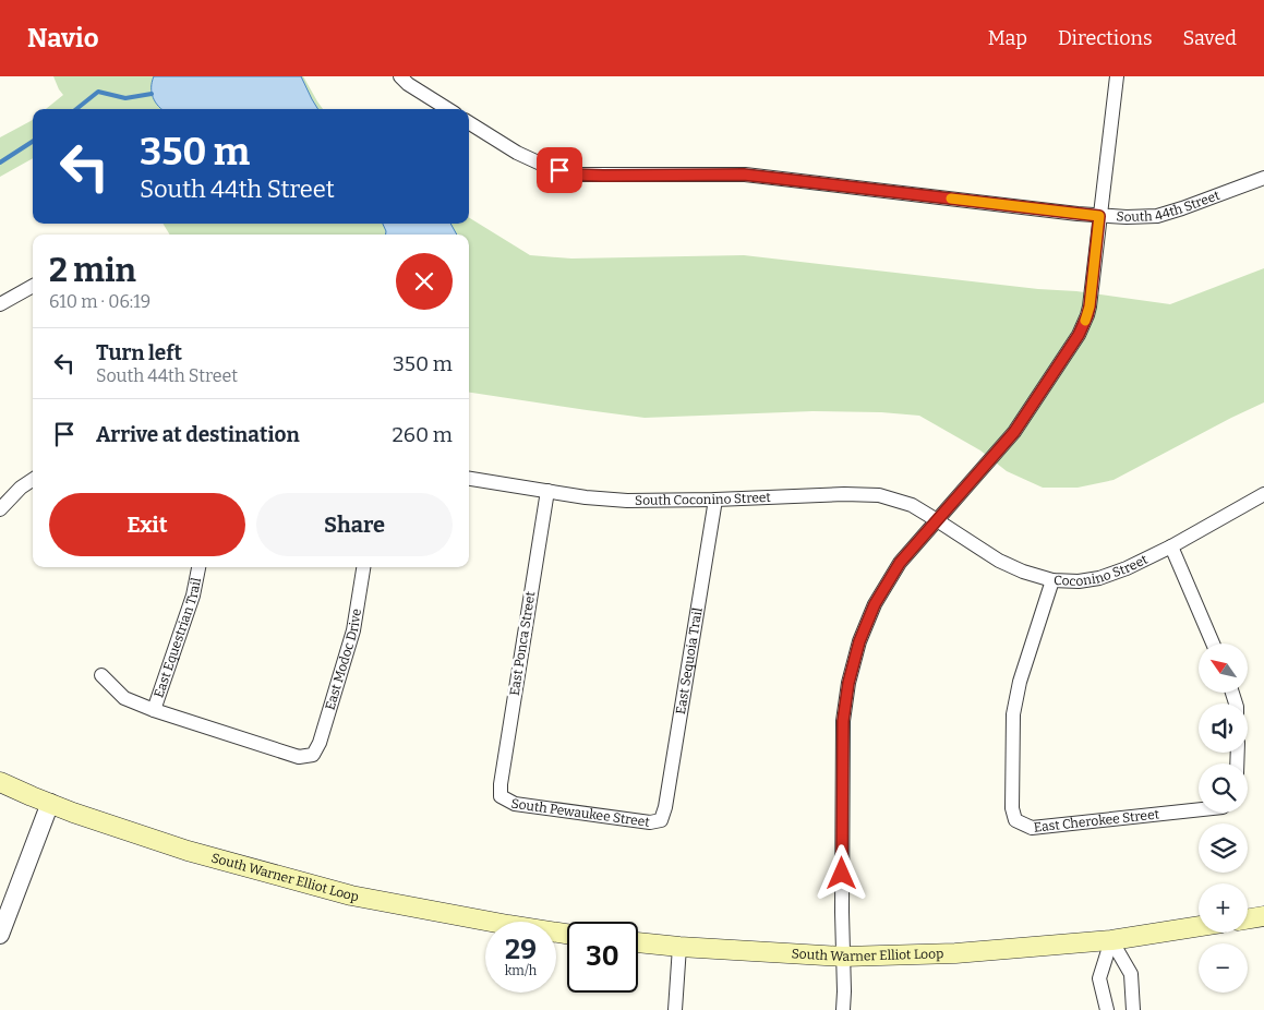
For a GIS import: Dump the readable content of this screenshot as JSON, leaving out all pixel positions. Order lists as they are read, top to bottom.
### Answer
{
  "streets": {
    "main road": ["South Warner Elliot Loop"],
    "street": [
      "South 44th Street",
      "South Coconino Street",
      "Coconino Street",
      "East Equestrian Trail",
      "East Ponca Street",
      "East Modoc Drive",
      "East Sequoia Trail",
      "South Pewaukee Street",
      "East Cherokee Street"
    ]
  },
  "crossings": [
    ["South Coconino Street", "Coconino Street"],
    ["South Coconino Street", "East Ponca Street"],
    ["South Coconino Street", "East Sequoia Trail"],
    ["Coconino Street", "East Cherokee Street"],
    ["East Equestrian Trail", "East Modoc Drive"],
    ["East Ponca Street", "South Pewaukee Street"],
    ["East Sequoia Trail", "South Pewaukee Street"]
  ],
  "north": "top left",
  "page": {
    "header": "Navio",
    "nav": ["Map", "Directions", "Saved"],
    "turn": ["350 m", "South 44th Street"],
    "heading": ["2 min", "610 m · 06:19"],
    "list": [
      {
        "name": "Turn left",
        "note": "South 44th Street",
        "value": "350 m"
      },
      {
        "name": "Arrive at destination",
        "value": "260 m"
      }
    ],
    "buttons": ["Exit", "Share"],
    "map_buttons": ["+", "−"],
    "speed": "29 km/h",
    "limit": "30"
  }
}
